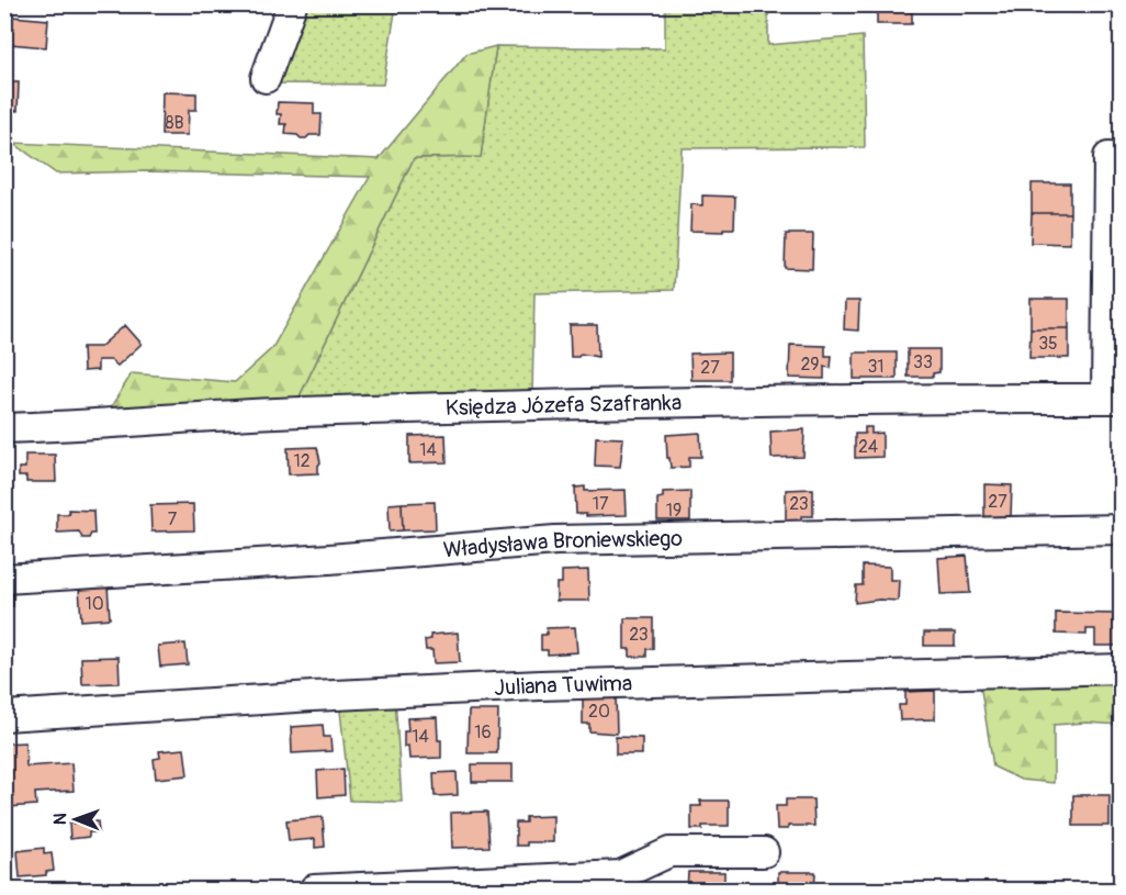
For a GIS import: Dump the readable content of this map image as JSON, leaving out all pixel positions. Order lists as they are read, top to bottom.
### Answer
{
  "streets": {
    "street": ["Księdza Józefa Szafranka", "Władysława Broniewskiego", "Juliana Tuwima"]
  },
  "house_numbers": [
    "8B",
    "35",
    "33",
    "29",
    "31",
    "27",
    "24",
    "14",
    "12",
    "27",
    "17",
    "23",
    "19",
    "7",
    "10",
    "23",
    "20",
    "16",
    "14"
  ],
  "north": "left"
}
